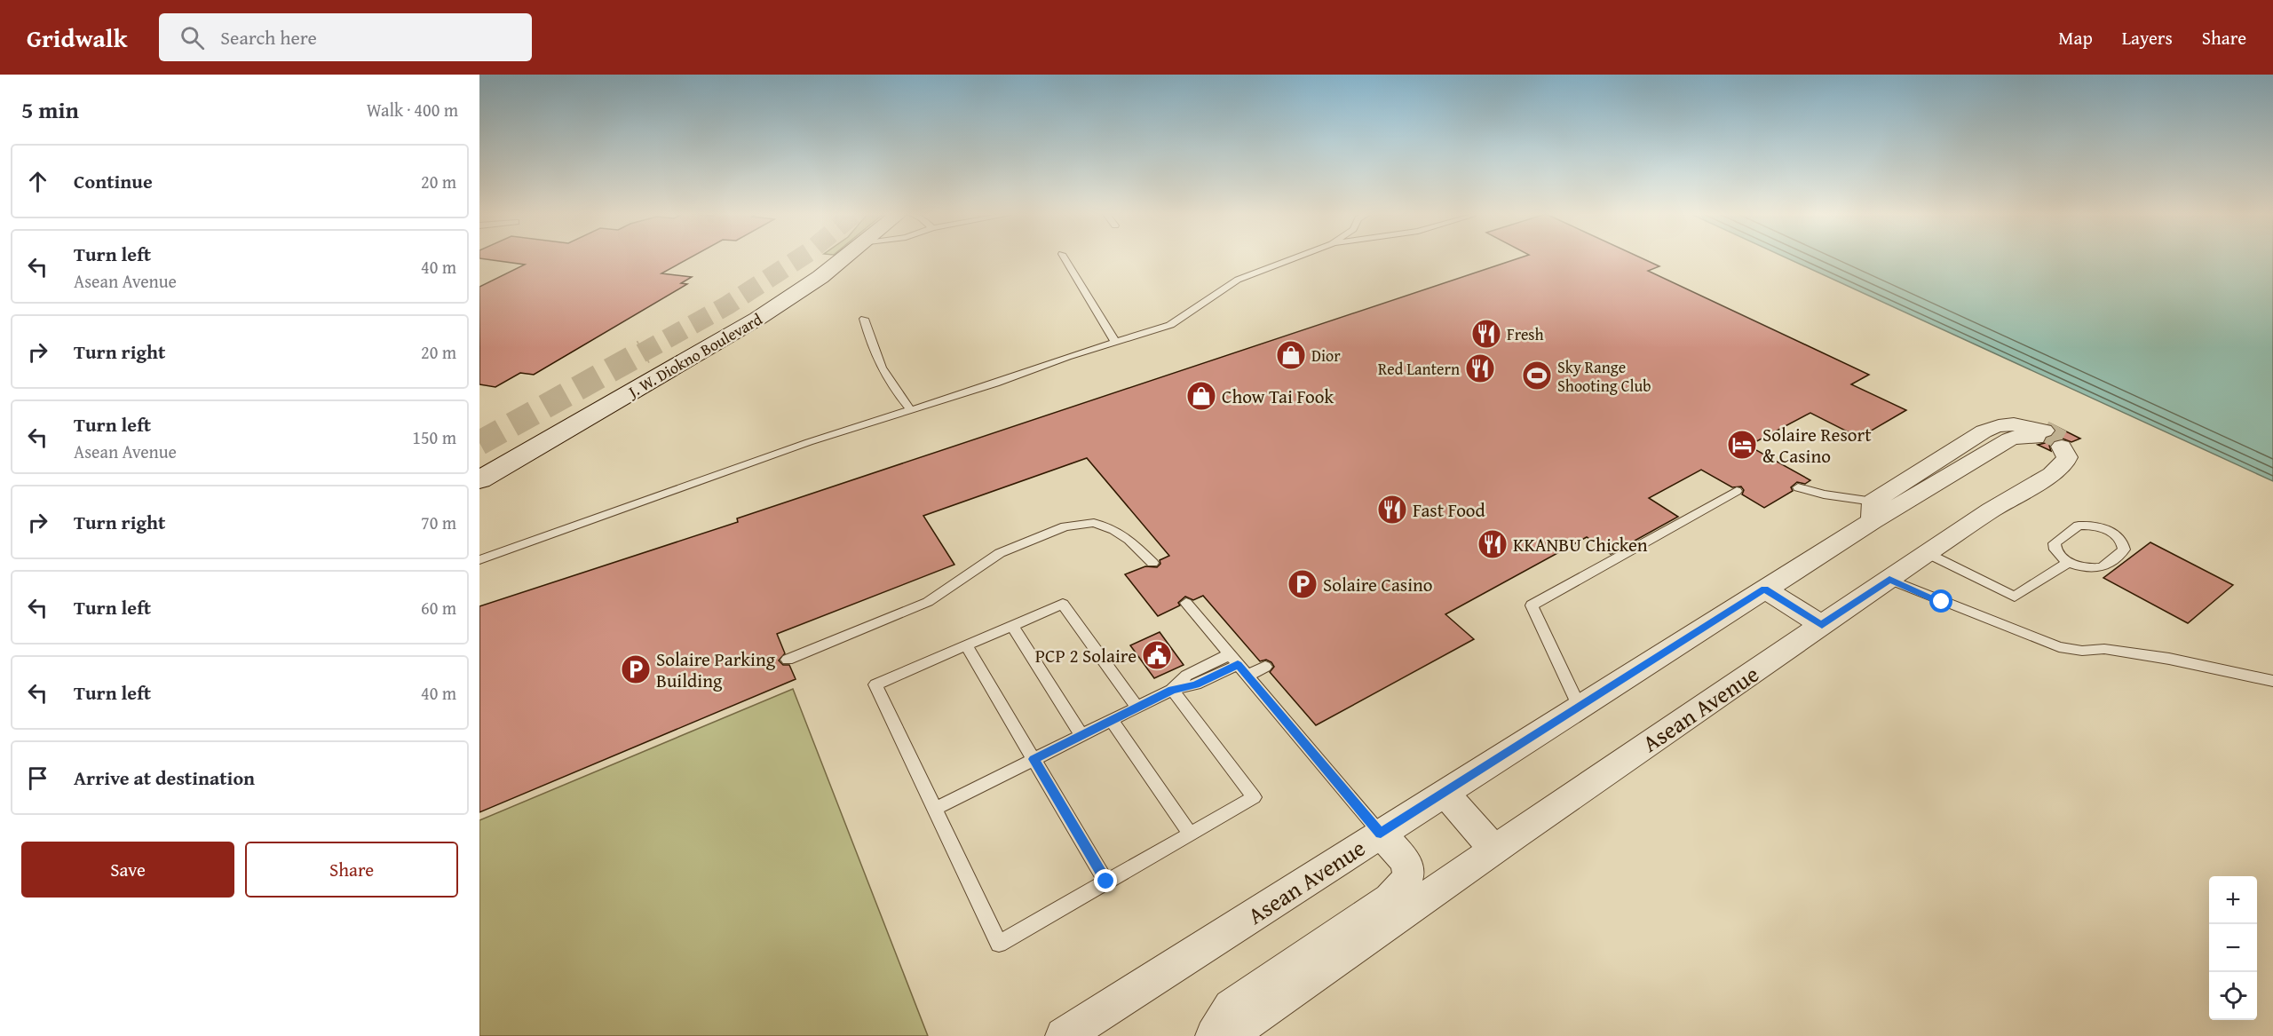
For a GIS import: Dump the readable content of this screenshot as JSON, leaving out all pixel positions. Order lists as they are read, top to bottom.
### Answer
{
  "streets": {
    "street": ["J. W. Diokno Boulevard", "Asean Avenue"]
  },
  "places": {
    "restaurant": [
      "Fresh",
      "Red Lantern",
      "Fast Food",
      "KKANBU Chicken"
    ],
    "shop": ["Dior", "Chow Tai Fook"],
    "sports": ["Sky Range Shooting Club"],
    "hotel": ["Solaire Resort & Casino"],
    "parking": ["Solaire Casino", "Solaire Parking Building"],
    "public building": ["PCP 2 Solaire"]
  },
  "page": {
    "header": "Gridwalk",
    "search": "Search here",
    "nav": ["Map", "Layers", "Share"],
    "heading": ["5 min", "Walk · 400 m"],
    "list": [
      ["Continue", "20 m"],
      ["Turn left", "Asean Avenue", "40 m"],
      ["Turn right", "20 m"],
      ["Turn left", "Asean Avenue", "150 m"],
      ["Turn right", "70 m"],
      ["Turn left", "60 m"],
      ["Turn left", "40 m"],
      "Arrive at destination"
    ],
    "buttons": ["Save", "Share"],
    "map_buttons": ["+", "−"]
  }
}
